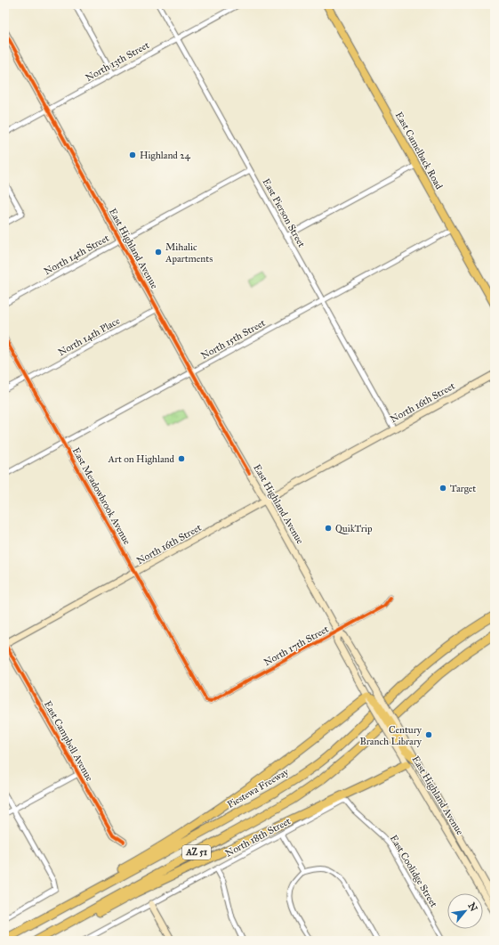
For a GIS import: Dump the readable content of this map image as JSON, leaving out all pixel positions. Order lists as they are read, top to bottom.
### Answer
{
  "streets": {
    "highway": ["Piestewa Freeway", "AZ 51"],
    "main road": [
      "East Camelback Road",
      "East Highland Avenue",
      "North 16th Street",
      "East Campbell Avenue"
    ],
    "street": [
      "North 13th Street",
      "East Pierson Street",
      "North 14th Street",
      "North 14th Place",
      "North 15th Street",
      "East Meadowbrook Avenue",
      "North 17th Street",
      "North 18th Street",
      "East Coolidge Street"
    ]
  },
  "crossings": [
    ["North 13th Street", "East Pierson Street"],
    ["North 13th Street", "East Highland Avenue"],
    ["East Camelback Road", "North 15th Street"],
    ["East Pierson Street", "North 14th Street"],
    ["East Pierson Street", "North 15th Street"],
    ["East Pierson Street", "North 16th Street"],
    ["East Highland Avenue", "North 14th Street"],
    ["East Highland Avenue", "North 14th Place"],
    ["East Highland Avenue", "North 15th Street"],
    ["East Highland Avenue", "North 16th Street"],
    ["East Highland Avenue", "North 17th Street"],
    ["North 14th Place", "East Meadowbrook Avenue"],
    ["North 15th Street", "East Meadowbrook Avenue"],
    ["North 16th Street", "East Meadowbrook Avenue"],
    ["North 16th Street", "East Campbell Avenue"],
    ["East Meadowbrook Avenue", "North 17th Street"],
    ["North 18th Street", "East Coolidge Street"]
  ],
  "places": [
    "Highland 24",
    "Mihalic Apartments",
    "Art on Highland",
    "Target",
    "QuikTrip",
    "Century Branch Library"
  ],
  "north": "top right"
}
